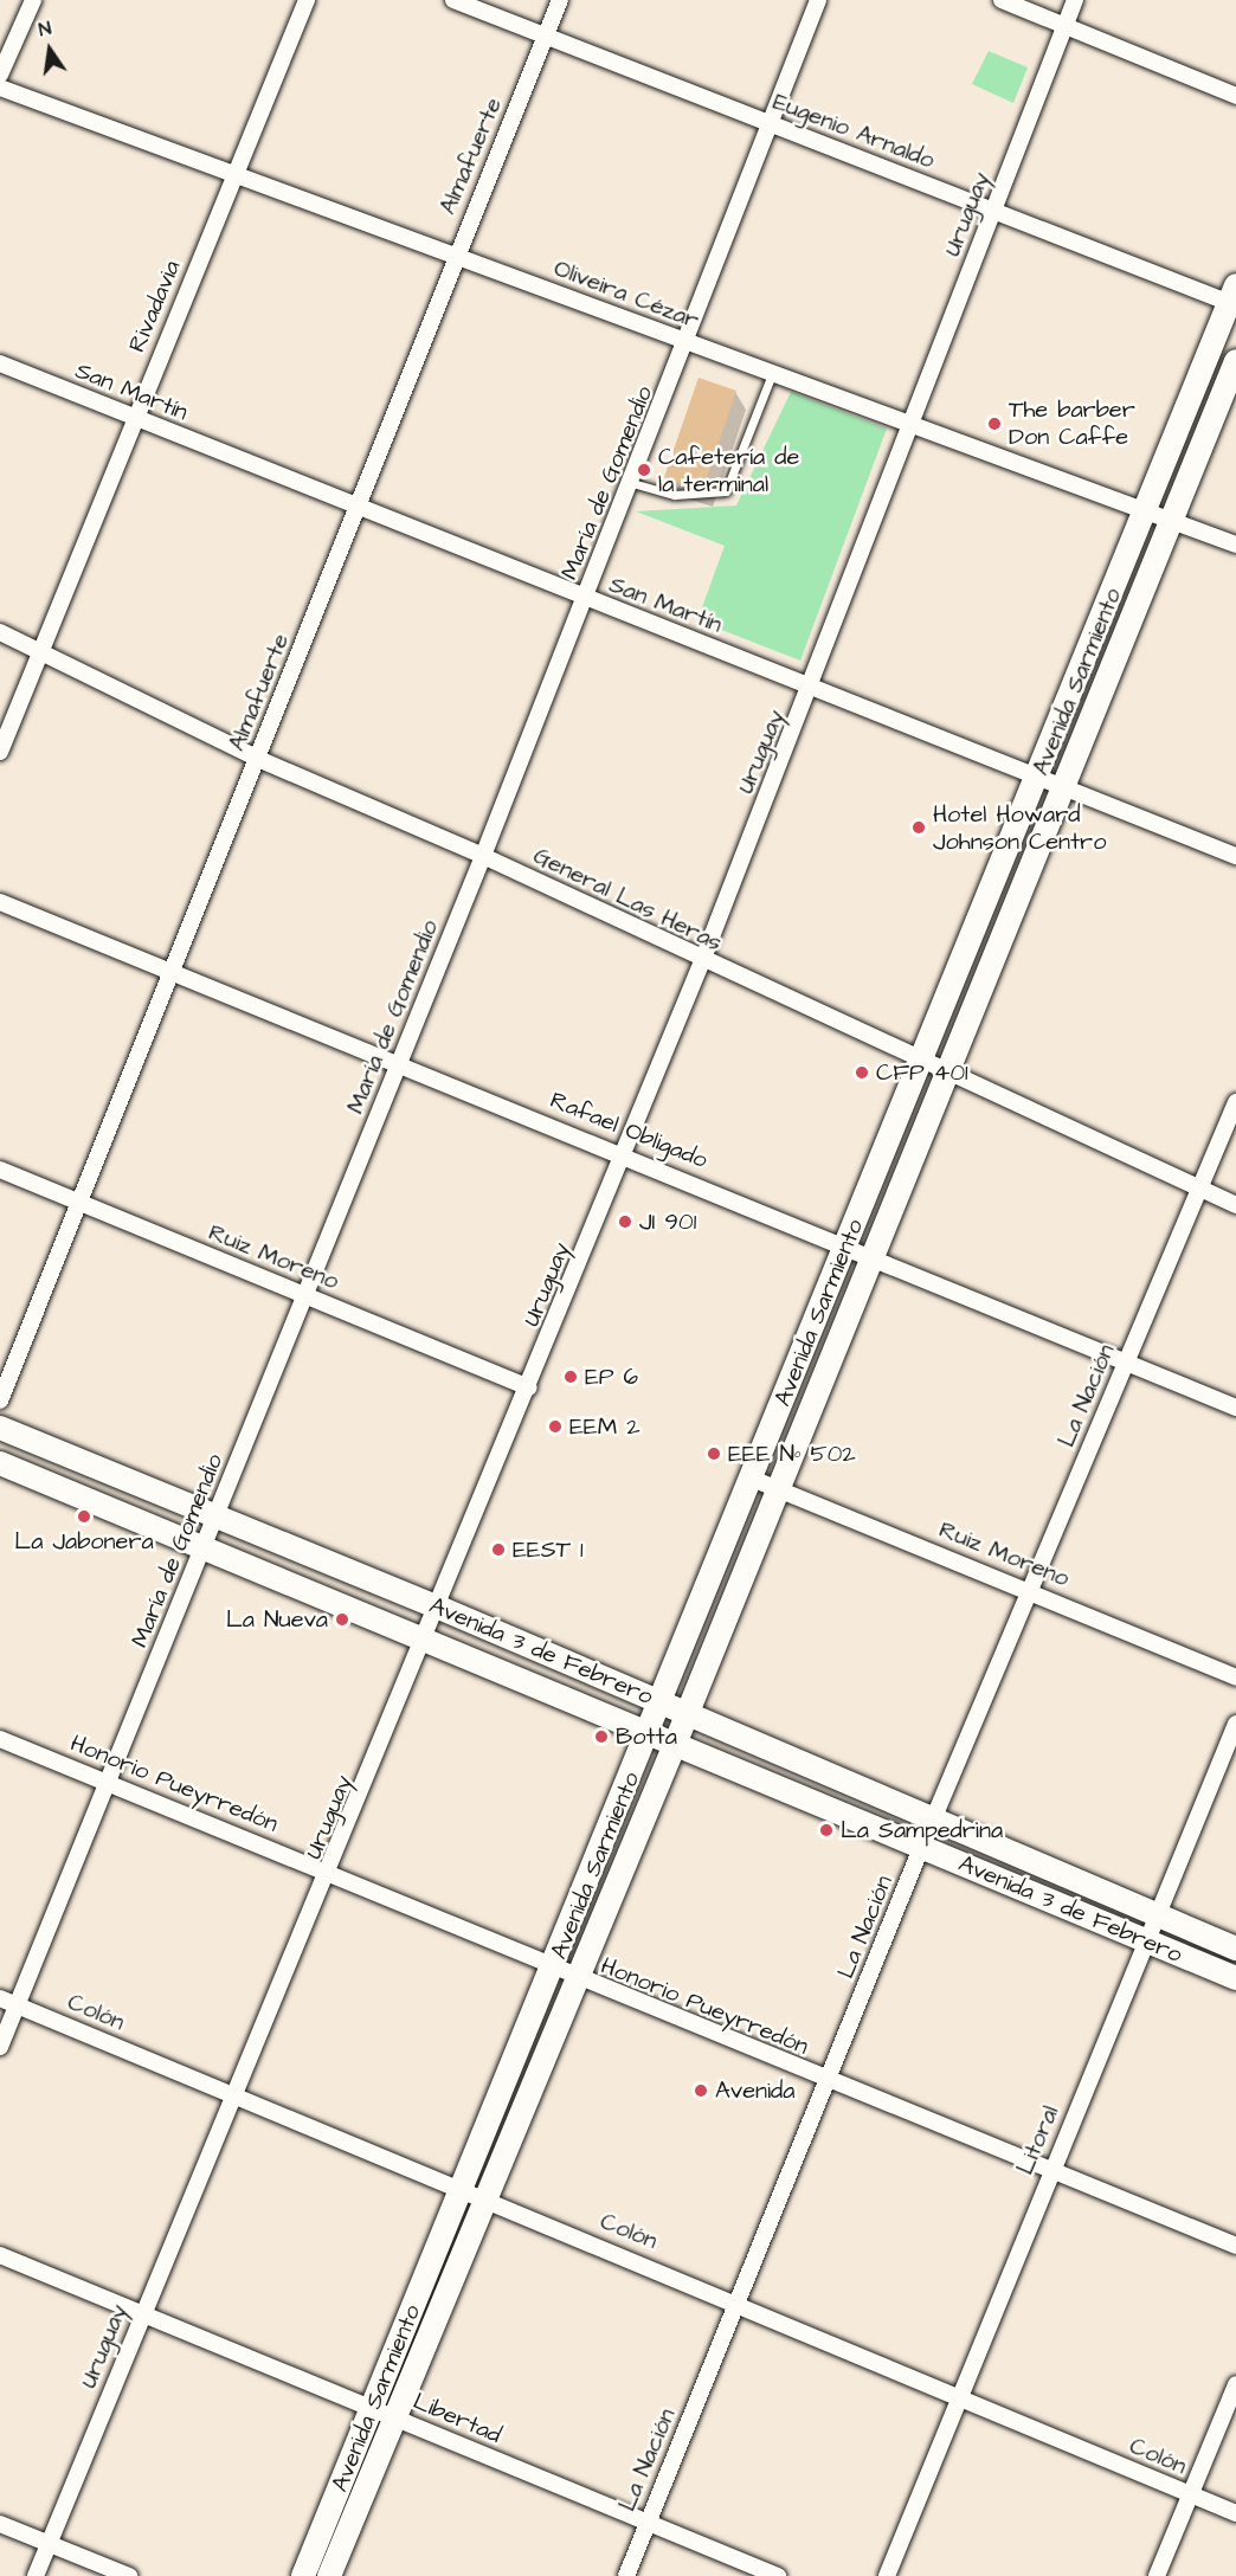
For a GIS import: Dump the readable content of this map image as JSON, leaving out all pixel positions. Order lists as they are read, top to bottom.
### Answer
{
  "streets": {
    "main road": ["Avenida Sarmiento", "Avenida 3 de Febrero"],
    "street": [
      "Eugenio Arnaldo",
      "Almafuerte",
      "Uruguay",
      "Oliveira Cézar",
      "Rivadavia",
      "San Martín",
      "María de Gomendio",
      "General Las Heras",
      "Rafael Obligado",
      "Ruiz Moreno",
      "La Nación",
      "Honorio Pueyrredón",
      "Colón",
      "Litoral",
      "Libertad"
    ]
  },
  "crossings": [
    ["Eugenio Arnaldo", "Almafuerte"],
    ["Eugenio Arnaldo", "Uruguay"],
    ["Eugenio Arnaldo", "María de Gomendio"],
    ["Eugenio Arnaldo", "Avenida Sarmiento"],
    ["Almafuerte", "Oliveira Cézar"],
    ["Almafuerte", "San Martín"],
    ["Almafuerte", "General Las Heras"],
    ["Almafuerte", "Rafael Obligado"],
    ["Almafuerte", "Ruiz Moreno"],
    ["Uruguay", "Oliveira Cézar"],
    ["Uruguay", "San Martín"],
    ["Uruguay", "General Las Heras"],
    ["Uruguay", "Rafael Obligado"],
    ["Uruguay", "Ruiz Moreno"],
    ["Uruguay", "Avenida 3 de Febrero"],
    ["Uruguay", "Honorio Pueyrredón"],
    ["Uruguay", "Colón"],
    ["Uruguay", "Libertad"],
    ["Oliveira Cézar", "Rivadavia"],
    ["Oliveira Cézar", "María de Gomendio"],
    ["Oliveira Cézar", "Avenida Sarmiento"],
    ["Rivadavia", "San Martín"],
    ["Rivadavia", "General Las Heras"],
    ["San Martín", "María de Gomendio"],
    ["San Martín", "Avenida Sarmiento"],
    ["María de Gomendio", "General Las Heras"],
    ["María de Gomendio", "Rafael Obligado"],
    ["María de Gomendio", "Ruiz Moreno"],
    ["María de Gomendio", "Avenida 3 de Febrero"],
    ["María de Gomendio", "Honorio Pueyrredón"],
    ["María de Gomendio", "Colón"],
    ["Avenida Sarmiento", "General Las Heras"],
    ["Avenida Sarmiento", "Rafael Obligado"],
    ["Avenida Sarmiento", "Ruiz Moreno"],
    ["Avenida Sarmiento", "Avenida 3 de Febrero"],
    ["Avenida Sarmiento", "Honorio Pueyrredón"],
    ["Avenida Sarmiento", "Colón"],
    ["Avenida Sarmiento", "Libertad"],
    ["General Las Heras", "La Nación"],
    ["Rafael Obligado", "La Nación"],
    ["Ruiz Moreno", "La Nación"],
    ["La Nación", "Avenida 3 de Febrero"],
    ["La Nación", "Honorio Pueyrredón"],
    ["La Nación", "Colón"],
    ["La Nación", "Libertad"],
    ["Avenida 3 de Febrero", "Litoral"],
    ["Honorio Pueyrredón", "Litoral"],
    ["Colón", "Litoral"]
  ],
  "places": [
    "The barber Don Caffe",
    "Cafetería de la terminal",
    "Hotel Howard Johnson Centro",
    "CFP 401",
    "JI 901",
    "EP 6",
    "EEM 2",
    "EEE Nº 502",
    "La Jabonera",
    "EEST 1",
    "La Nueva",
    "Botta",
    "La Sampedrina",
    "Avenida"
  ],
  "north": "top"
}
